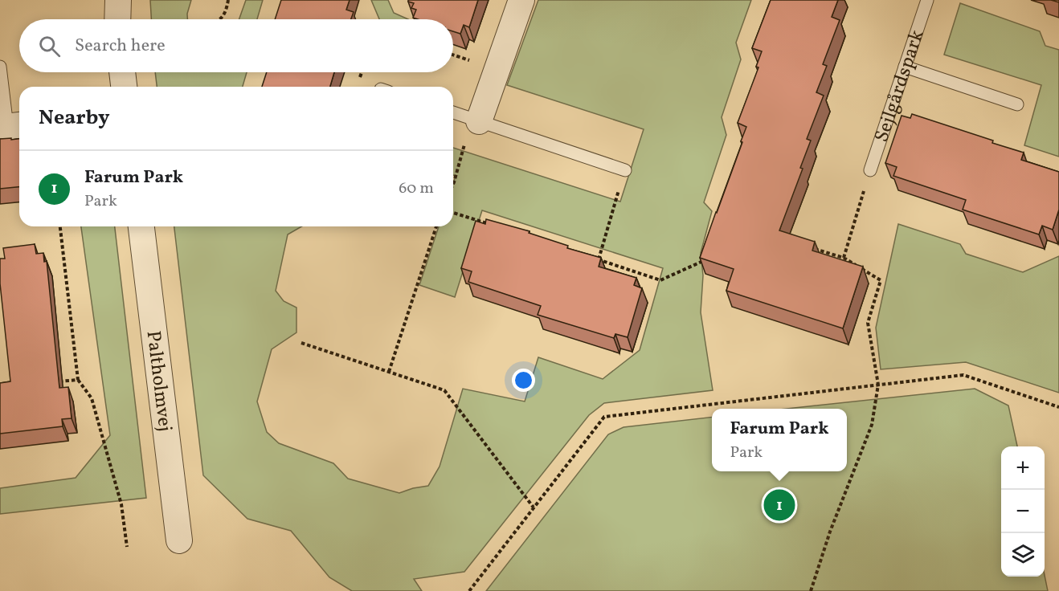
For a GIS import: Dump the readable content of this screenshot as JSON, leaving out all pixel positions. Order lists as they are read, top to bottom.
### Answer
{
  "streets": {
    "street": ["Paltholmvej"],
    "lane": ["Sejlgårdspark"]
  },
  "page": {
    "search": "Search here",
    "heading": "Nearby",
    "list": [
      {
        "mark": "1",
        "name": "Farum Park",
        "note": "Park",
        "value": "60 m"
      }
    ],
    "popup": ["Farum Park", "Park"],
    "map_buttons": ["+", "−"],
    "pins": "1"
  }
}
